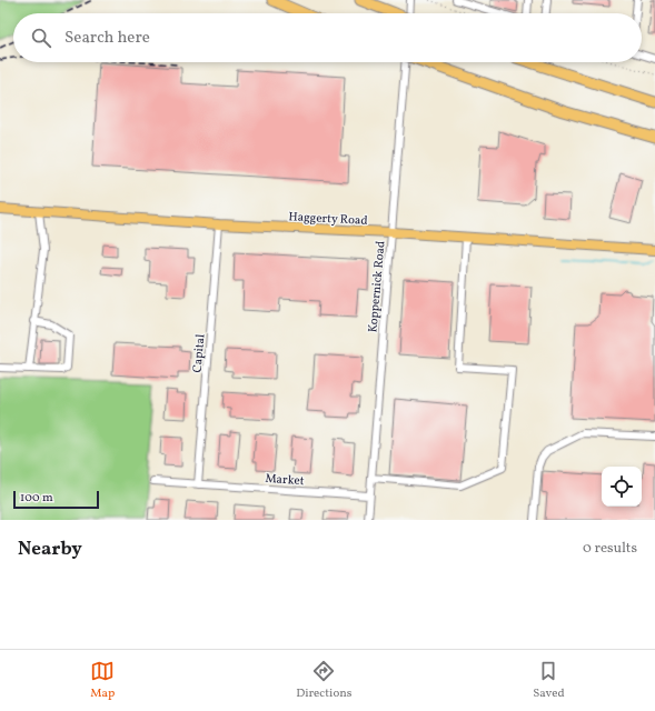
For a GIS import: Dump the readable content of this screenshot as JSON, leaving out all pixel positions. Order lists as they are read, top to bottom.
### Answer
{
  "streets": {
    "main road": ["Haggerty Road"],
    "street": ["Koppernick Road", "Capital", "Market"]
  },
  "crossings": [
    ["Haggerty Road", "Koppernick Road"],
    ["Haggerty Road", "Capital"],
    ["Koppernick Road", "Market"],
    ["Capital", "Market"]
  ],
  "scale_bar": "100 m",
  "page": {
    "search": "Search here",
    "scale": "100 m",
    "heading": ["Nearby", "0 results"],
    "nav": ["Map", "Directions", "Saved"]
  }
}
